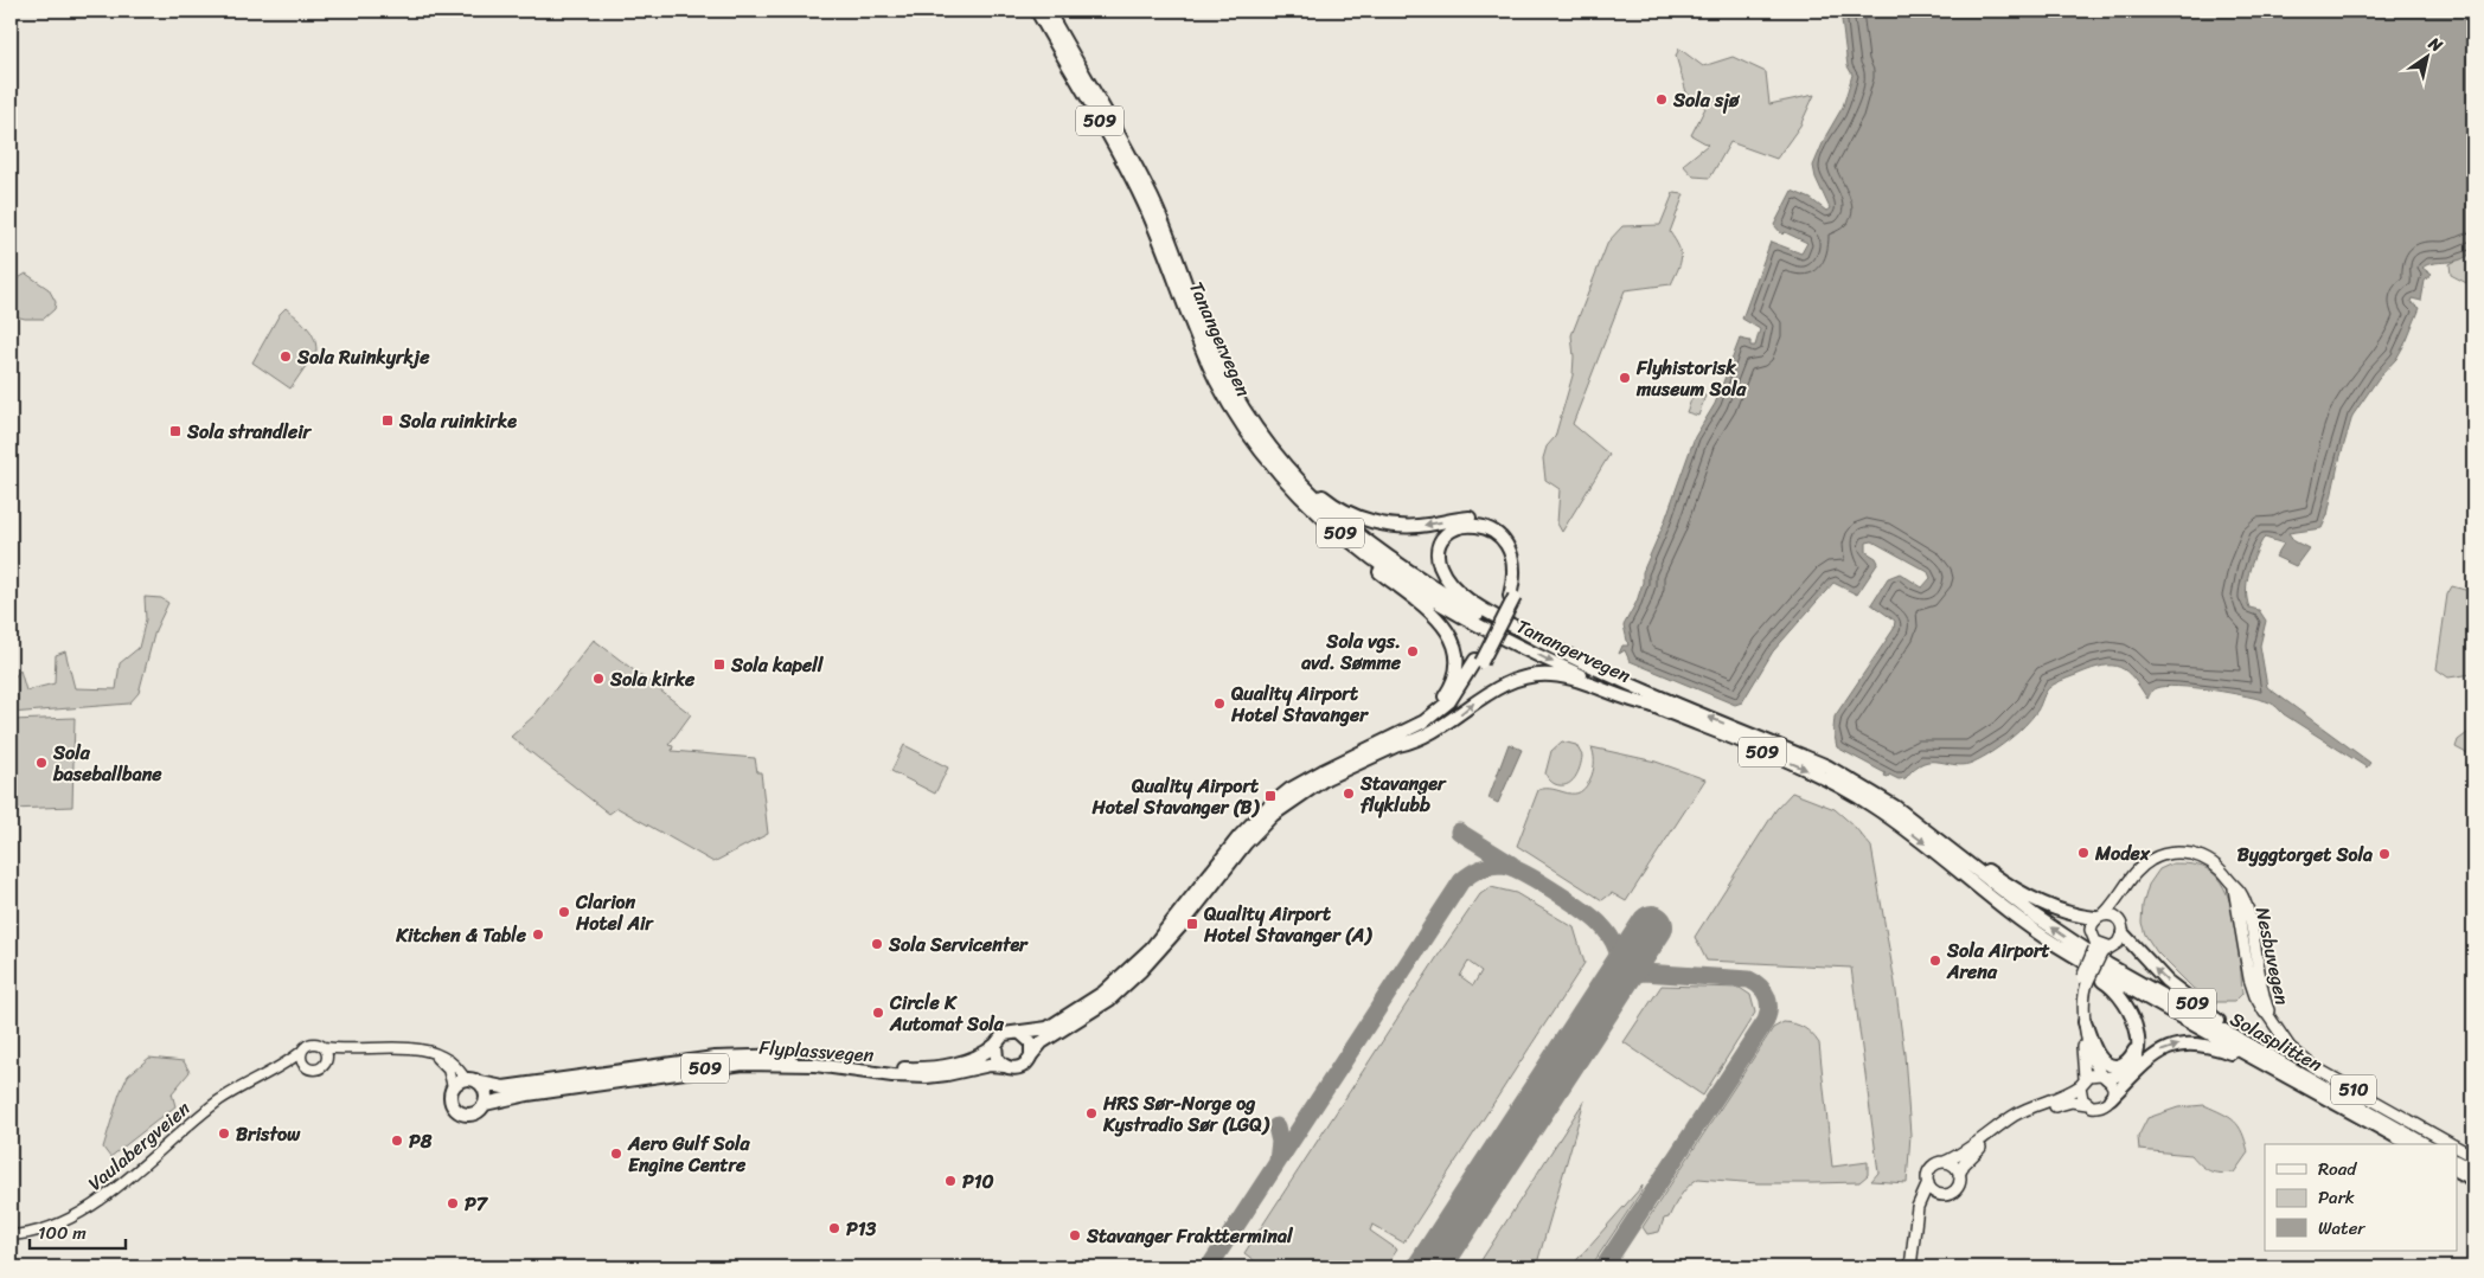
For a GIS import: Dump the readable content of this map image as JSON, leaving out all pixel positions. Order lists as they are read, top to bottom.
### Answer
{
  "streets": {
    "highway": [
      "509",
      "Tanangervegen",
      "Solasplitten",
      "Flyplassvegen"
    ],
    "main road": ["Nesbuvegen", "510", "Vaulabergveien"]
  },
  "crossings": [
    ["509", "Tanangervegen"],
    ["509", "Solasplitten"],
    ["509", "Flyplassvegen"],
    ["509", "510"],
    ["Nesbuvegen", "510"],
    ["Solasplitten", "510"]
  ],
  "places": {
    "other": [
      "Sola sjø",
      "Sola Ruinkyrkje",
      "Flyhistorisk museum Sola",
      "Sola vgs. avd. Sømme",
      "Sola kirke",
      "Quality Airport Hotel Stavanger",
      "Sola baseballbane",
      "Stavanger flyklubb",
      "Modex",
      "Byggtorget Sola",
      "Clarion Hotel Air",
      "Kitchen & Table",
      "Sola Servicenter",
      "Sola Airport Arena",
      "Circle K Automat Sola",
      "HRS Sør-Norge og Kystradio Sør (LGQ)",
      "Bristow",
      "P8",
      "Aero Gulf Sola Engine Centre",
      "P10",
      "P7",
      "P13",
      "Stavanger Fraktterminal"
    ],
    "transit": [
      "Sola ruinkirke",
      "Sola strandleir",
      "Sola kapell",
      "Quality Airport Hotel Stavanger (B)",
      "Quality Airport Hotel Stavanger (A)"
    ]
  },
  "legend": ["Road", "Park", "Water"],
  "scale_bar": "100 m",
  "north": "top right"
}
